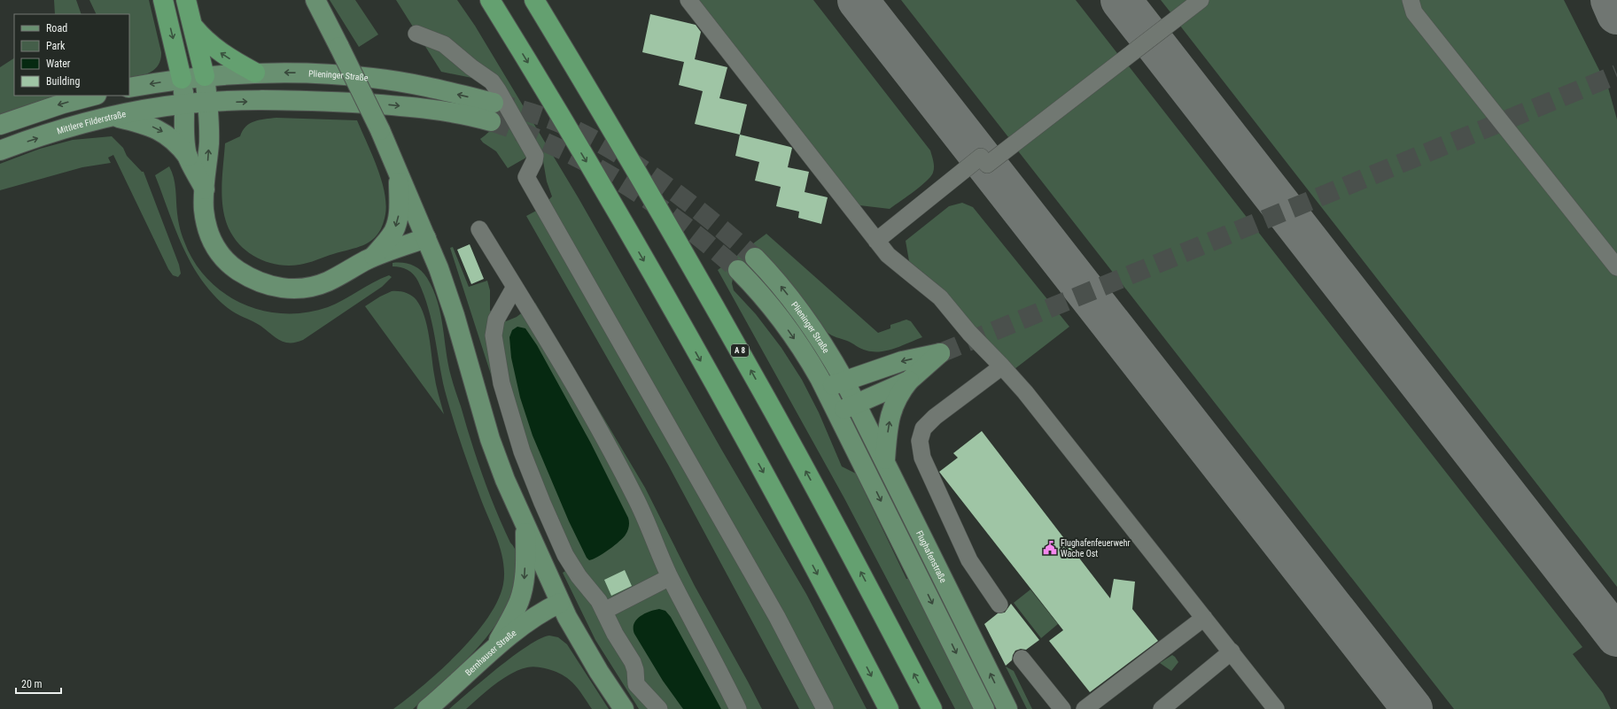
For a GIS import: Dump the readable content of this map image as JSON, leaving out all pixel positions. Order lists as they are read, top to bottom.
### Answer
{
  "streets": {
    "highway": ["A 8"],
    "main road": [
      "Plieninger Straße",
      "Mittlere Filderstraße",
      "Flughafenstraße",
      "Bernhauser Straße"
    ]
  },
  "crossings": [
    ["Plieninger Straße", "Mittlere Filderstraße"],
    ["Plieninger Straße", "Flughafenstraße"]
  ],
  "places": {
    "public building": ["Flughafenfeuerwehr Wache Ost"]
  },
  "legend": [
    "Road",
    "Park",
    "Water",
    "Building"
  ],
  "scale_bar": "20 m"
}
